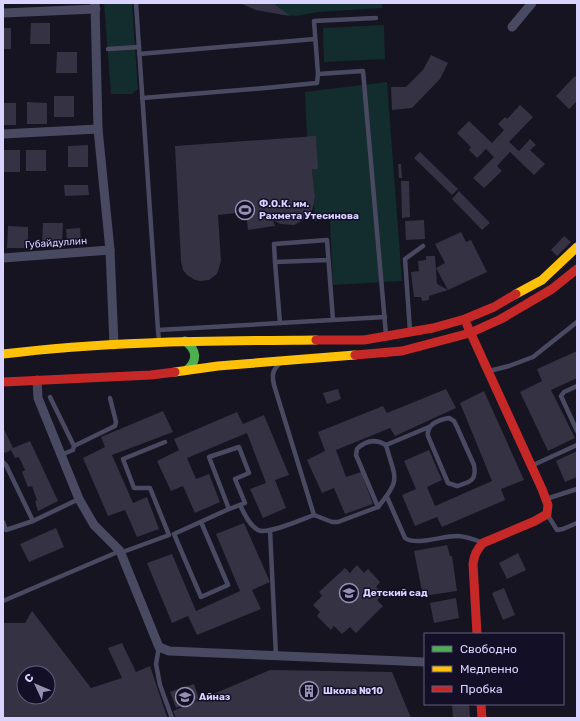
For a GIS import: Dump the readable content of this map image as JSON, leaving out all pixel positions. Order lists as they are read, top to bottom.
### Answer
{
  "streets": {
    "street": ["Губайдуллин"]
  },
  "places": {
    "sports": ["Ф.О.К. им. Рахмета Утесинова"],
    "school or university": ["Детский сад", "Айназ"],
    "building": ["Школа №10"]
  },
  "legend": ["Свободно", "Медленно", "Пробка"],
  "north": "top left"
}
